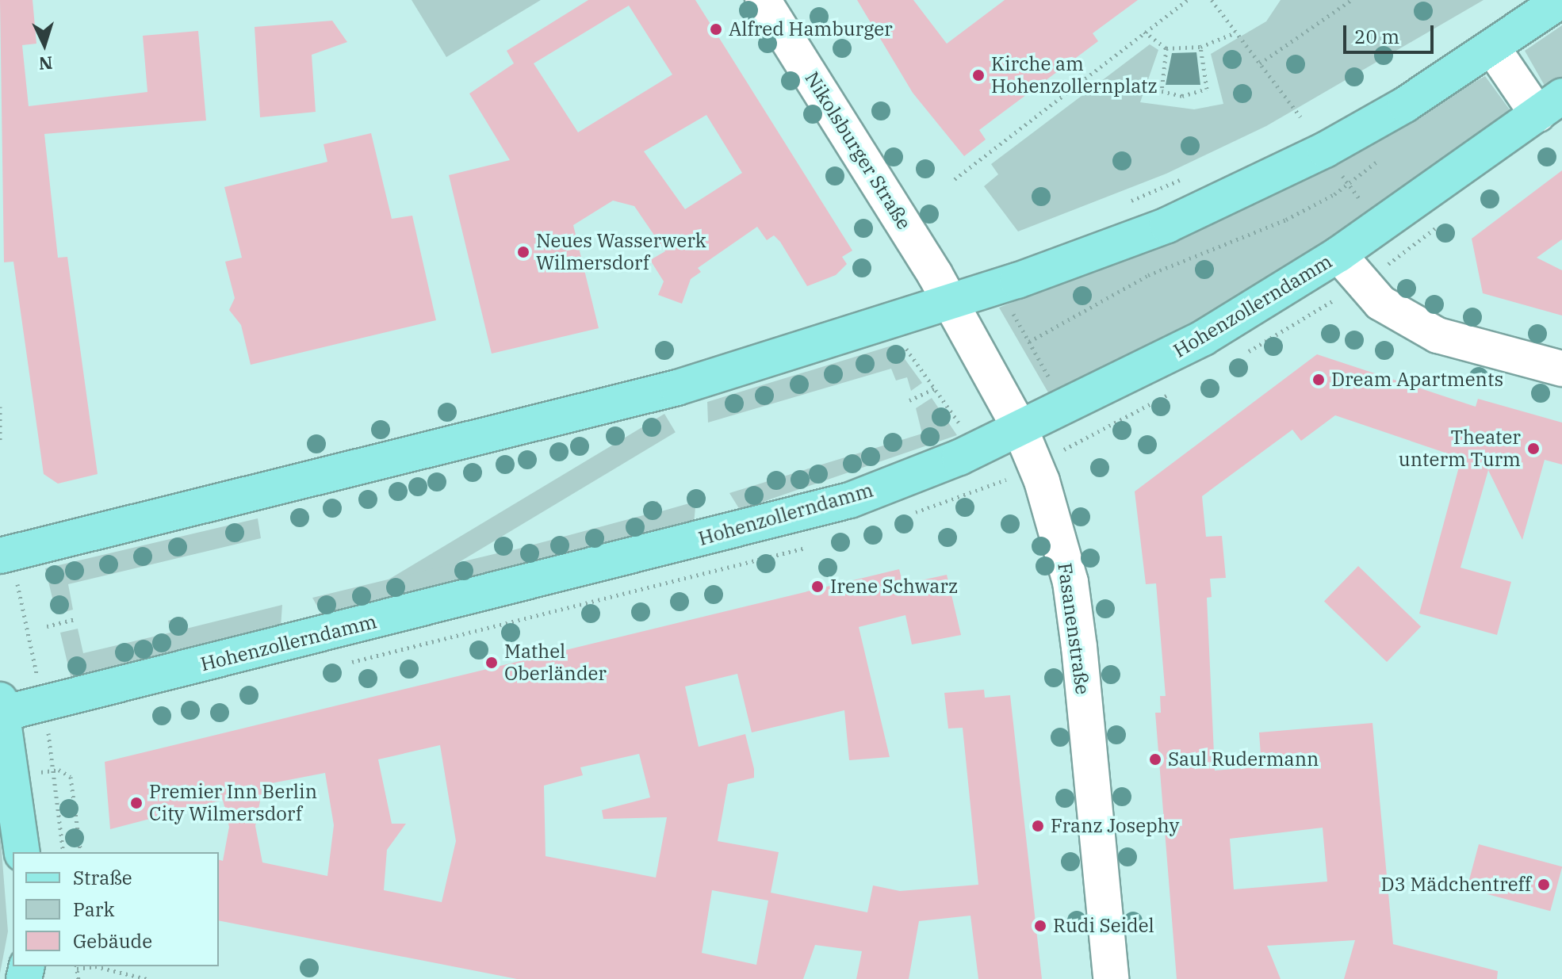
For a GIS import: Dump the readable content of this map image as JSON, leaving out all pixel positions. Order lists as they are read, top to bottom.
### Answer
{
  "streets": {
    "main road": ["Hohenzollerndamm"],
    "street": ["Nikolsburger Straße", "Fasanenstraße"]
  },
  "crossings": [
    ["Nikolsburger Straße", "Fasanenstraße"],
    ["Hohenzollerndamm", "Fasanenstraße"]
  ],
  "places": [
    "Alfred Hamburger",
    "Kirche am Hohenzollernplatz",
    "Neues Wasserwerk Wilmersdorf",
    "Dream Apartments",
    "Theater unterm Turm",
    "Irene Schwarz",
    "Mathel Oberländer",
    "Saul Rudermann",
    "Premier Inn Berlin City Wilmersdorf",
    "Franz Josephy",
    "D3 Mädchentreff",
    "Rudi Seidel"
  ],
  "legend": ["Straße", "Park", "Gebäude"],
  "scale_bar": "20 m",
  "north": "bottom"
}
